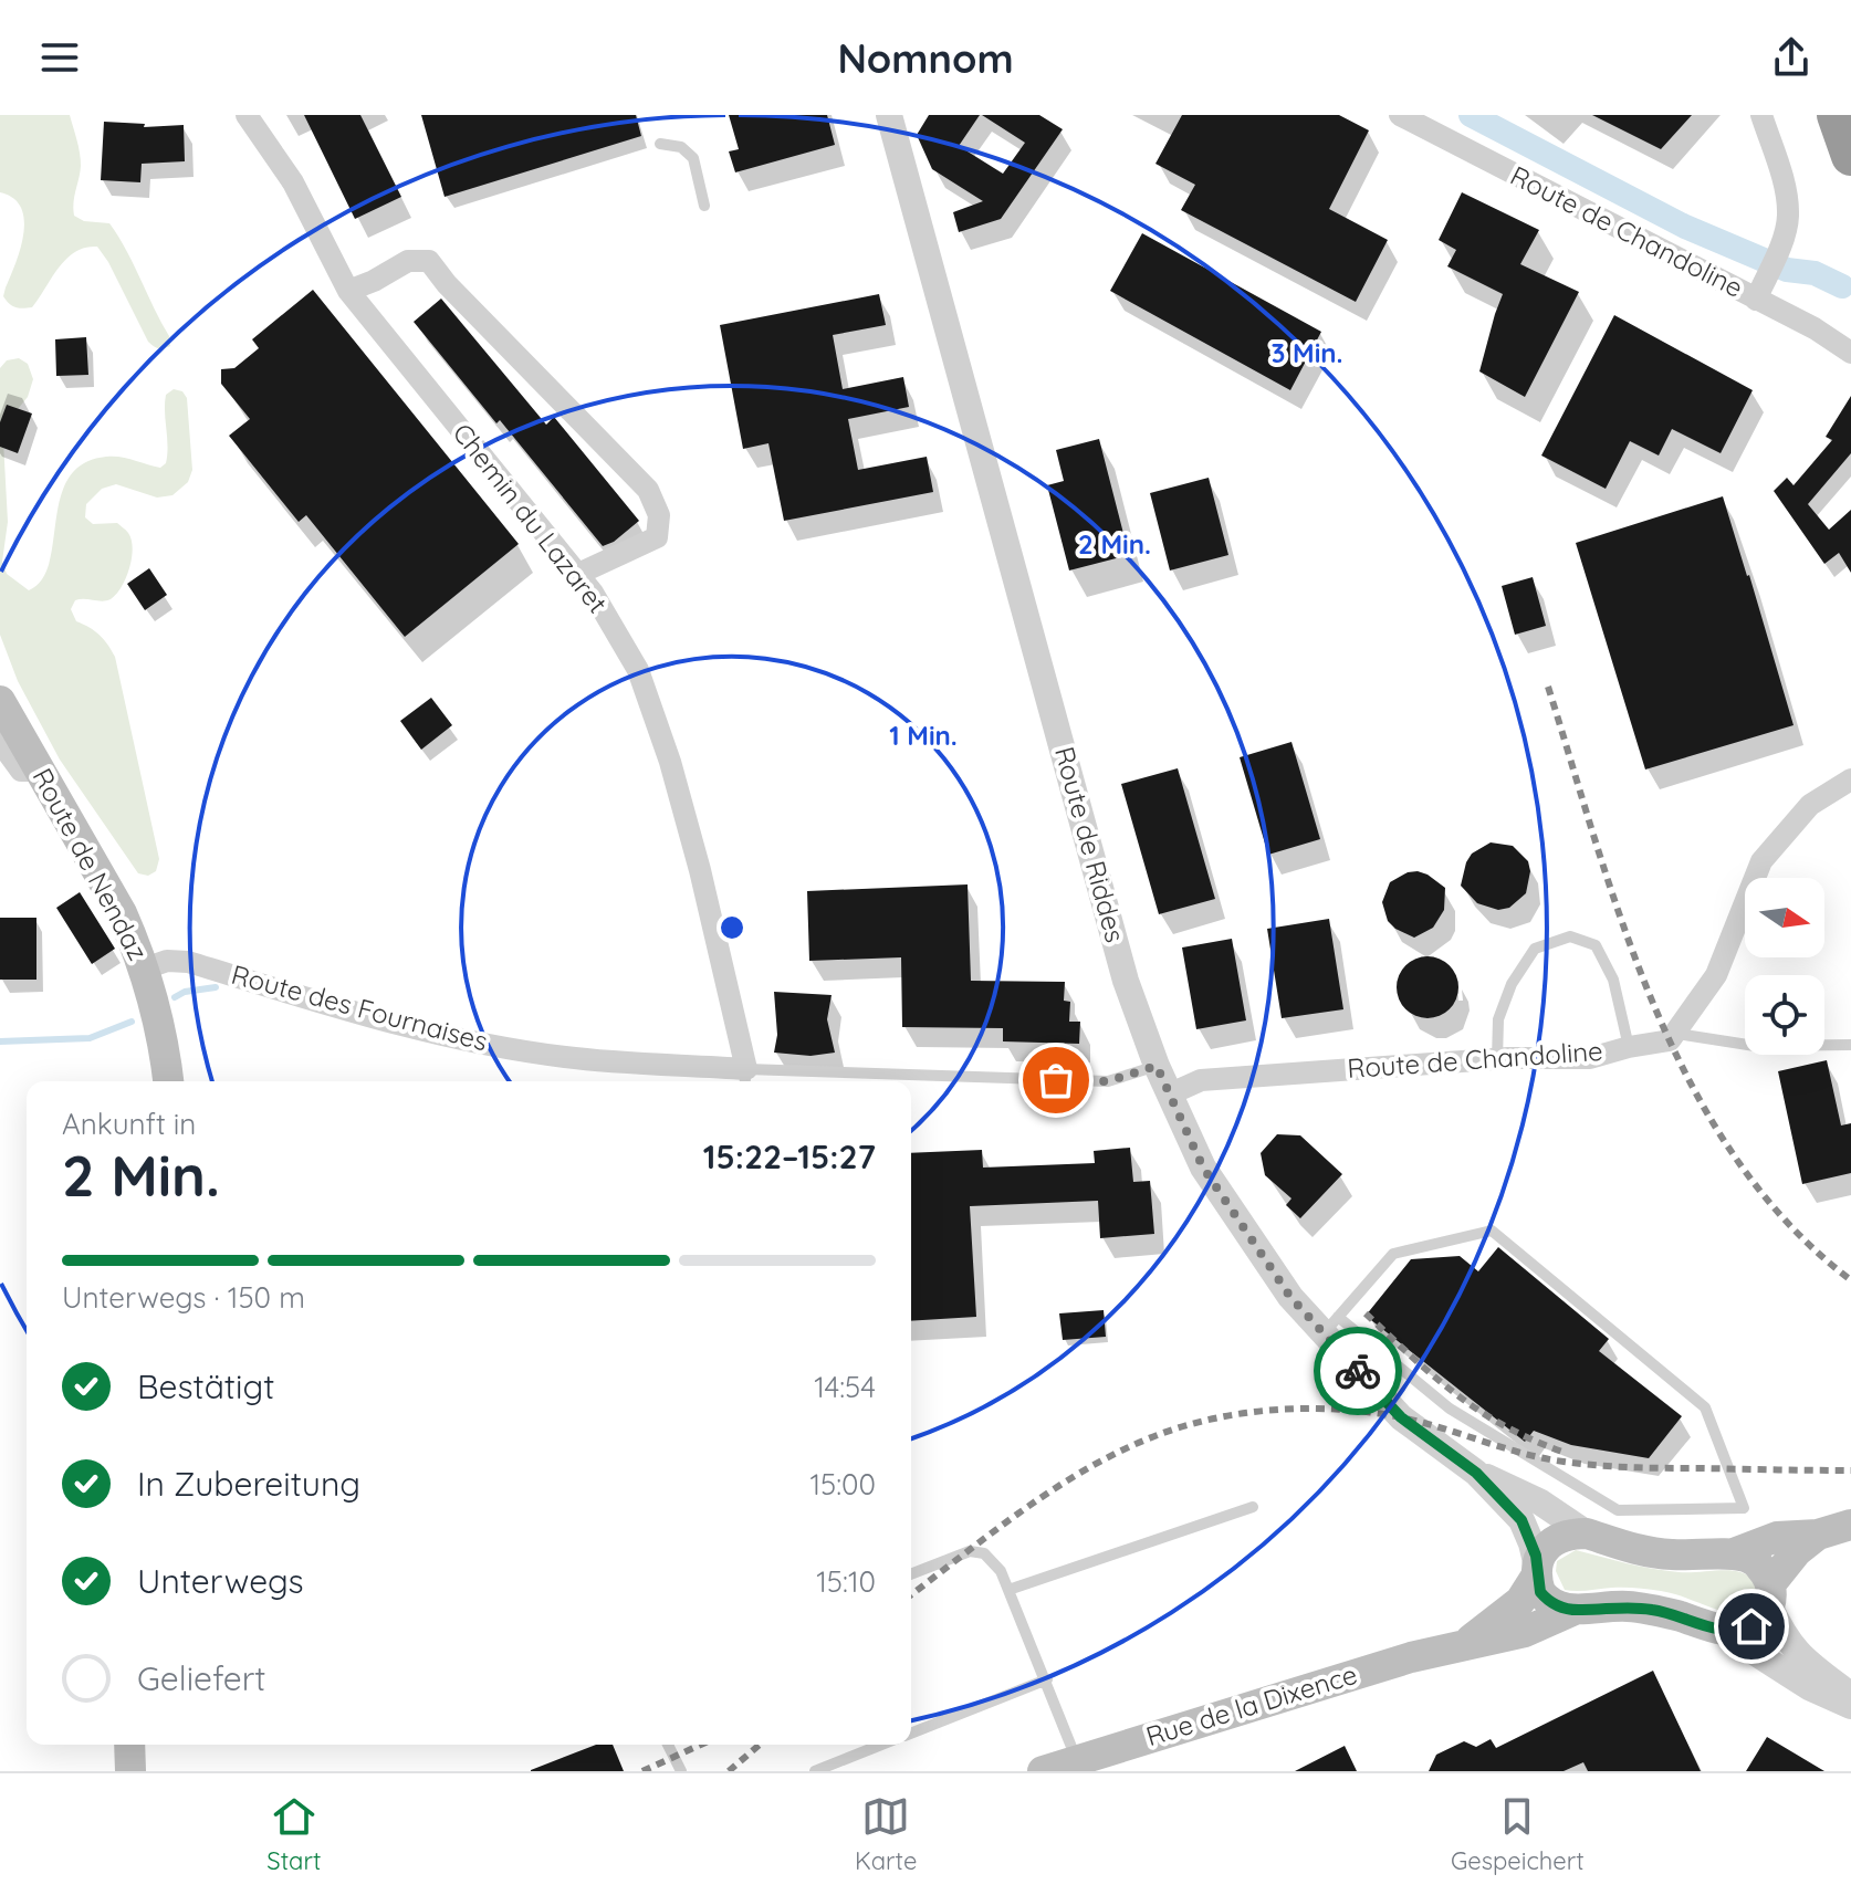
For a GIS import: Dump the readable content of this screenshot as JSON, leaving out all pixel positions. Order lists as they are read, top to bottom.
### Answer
{
  "streets": {
    "main road": ["Route de Nendaz", "Rue de la Dixence"],
    "street": [
      "Route de Chandoline",
      "Chemin du Lazaret",
      "Route de Riddes",
      "Route des Fournaises"
    ]
  },
  "crossings": [
    ["Route de Chandoline", "Route de Riddes"],
    ["Chemin du Lazaret", "Route des Fournaises"],
    ["Route de Riddes", "Route des Fournaises"],
    ["Route de Riddes", "Rue de la Dixence"],
    ["Route de Nendaz", "Route des Fournaises"]
  ],
  "north": "right",
  "page": {
    "header": "Nomnom",
    "heading": ["2 Min.", "Ankunft in", "15:22–15:27"],
    "bar": "Unterwegs · 150 m",
    "list": [
      ["Bestätigt", "14:54"],
      ["In Zubereitung", "15:00"],
      ["Unterwegs", "15:10"],
      "Geliefert"
    ],
    "tabs": ["Start", "Karte", "Gespeichert"]
  },
  "rings": ["3 Min.", "2 Min.", "1 Min."]
}
